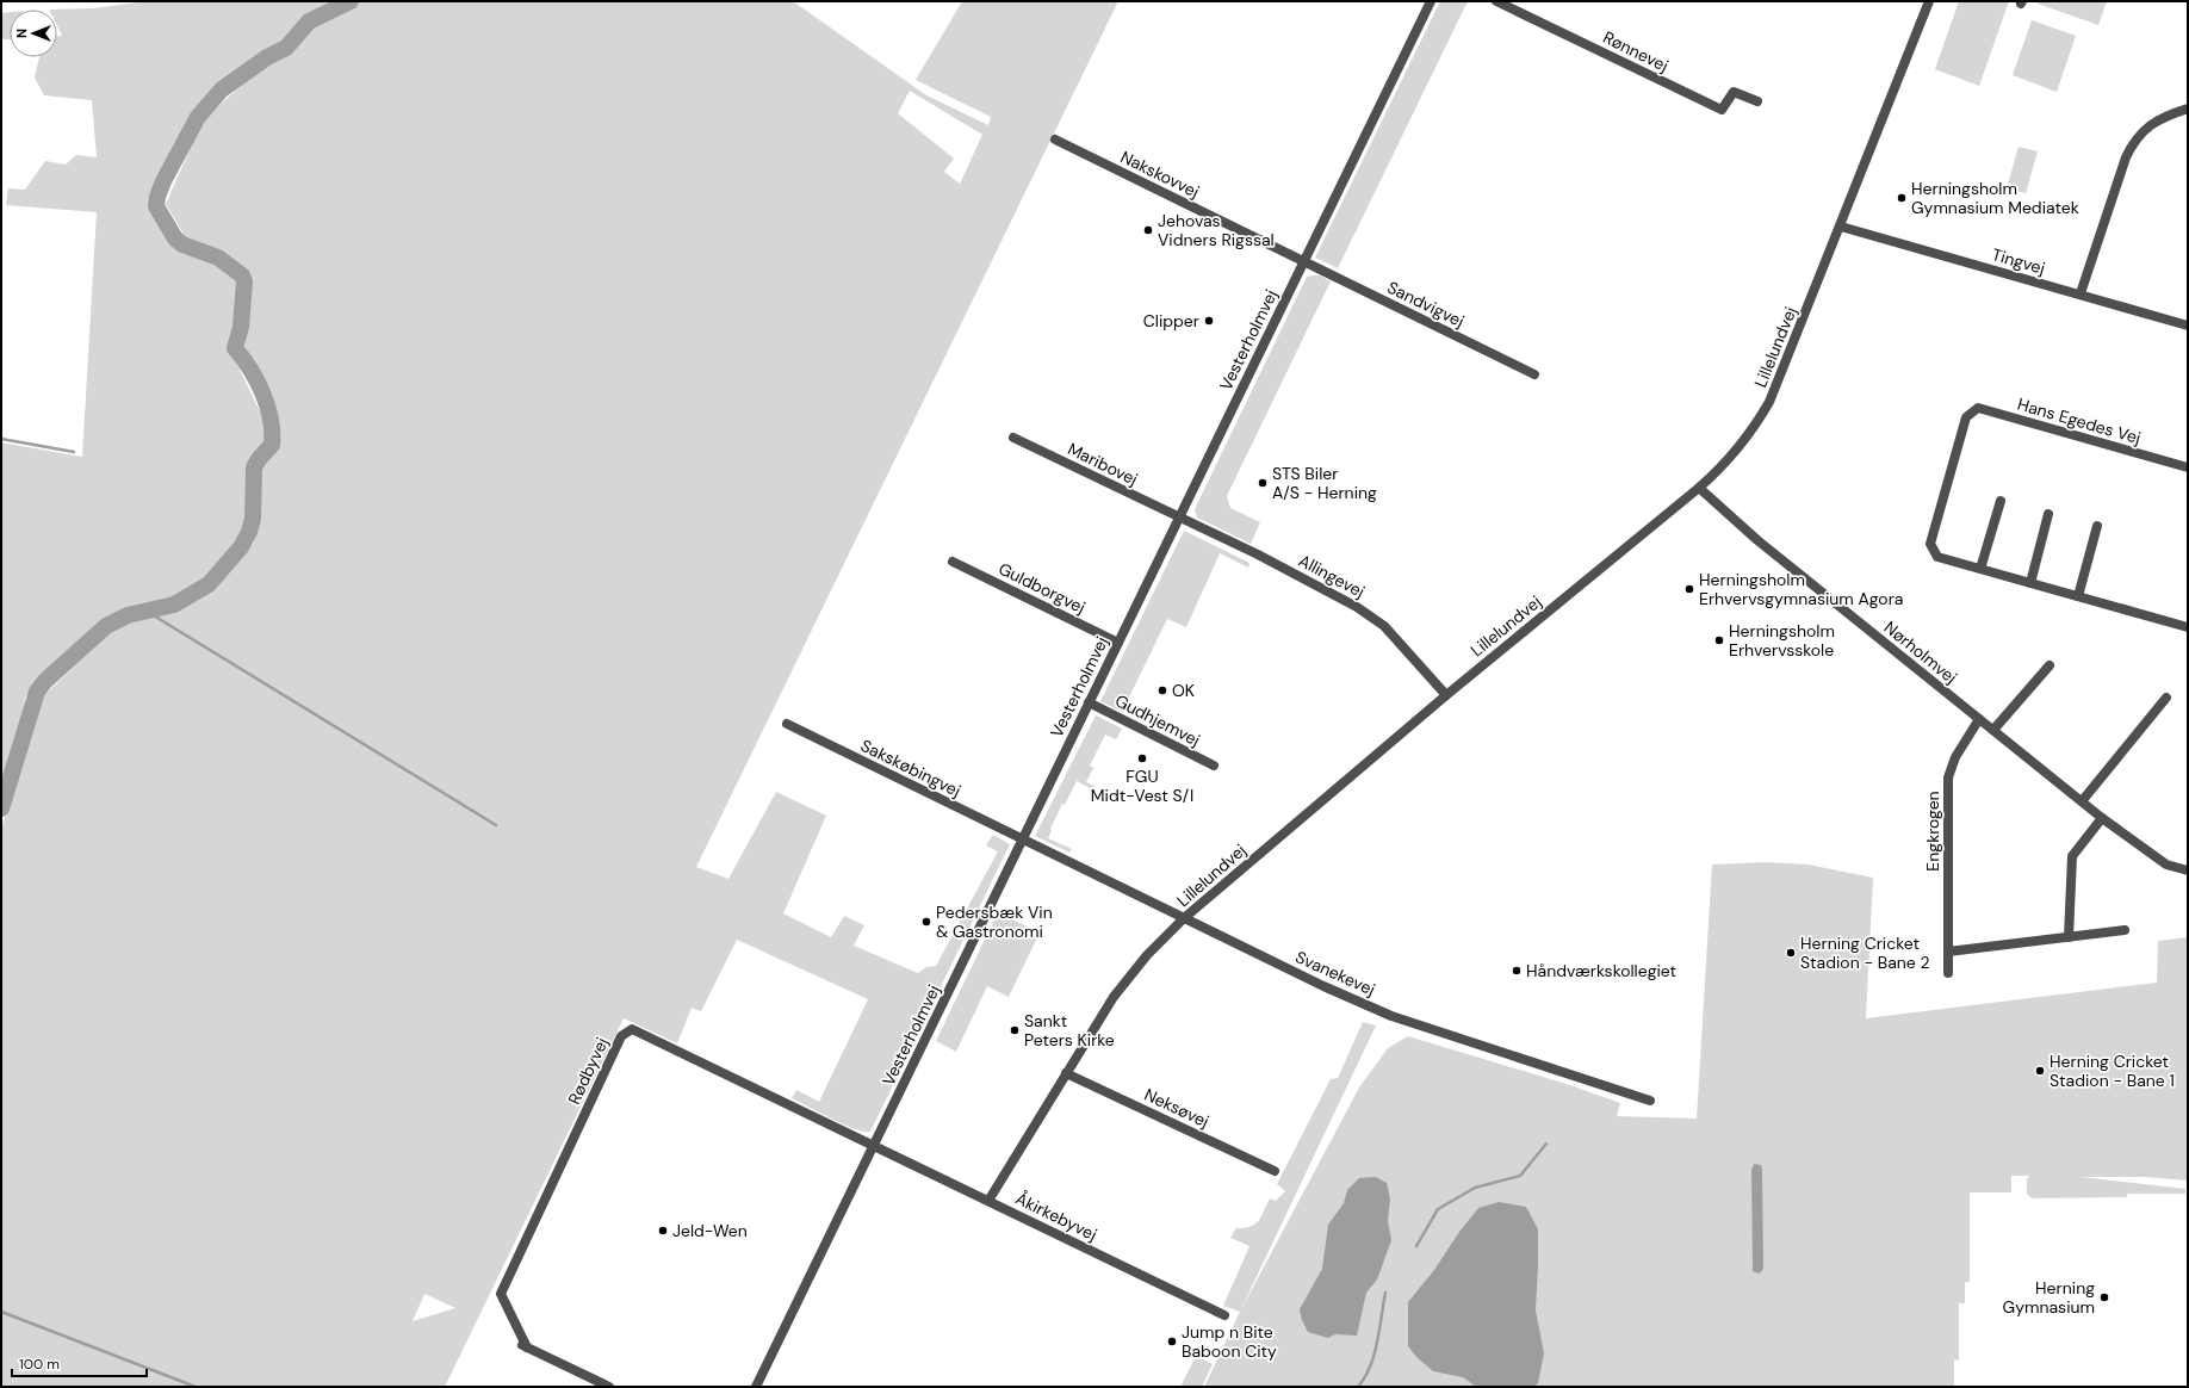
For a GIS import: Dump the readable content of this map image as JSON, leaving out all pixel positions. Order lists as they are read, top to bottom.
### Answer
{
  "streets": {
    "street": [
      "Rønnevej",
      "Nakskovvej",
      "Tingvej",
      "Sandvigvej",
      "Vesterholmvej",
      "Lillelundvej",
      "Hans Egedes Vej",
      "Maribovej",
      "Allingevej",
      "Guldborgvej",
      "Nørholmvej",
      "Gudhjemvej",
      "Sakskøbingvej",
      "Engkrogen",
      "Svanekevej",
      "Rødbyvej",
      "Neksøvej",
      "Åkirkebyvej"
    ]
  },
  "crossings": [
    ["Nakskovvej", "Sandvigvej"],
    ["Nakskovvej", "Vesterholmvej"],
    ["Tingvej", "Lillelundvej"],
    ["Sandvigvej", "Vesterholmvej"],
    ["Vesterholmvej", "Maribovej"],
    ["Vesterholmvej", "Allingevej"],
    ["Vesterholmvej", "Guldborgvej"],
    ["Vesterholmvej", "Gudhjemvej"],
    ["Vesterholmvej", "Sakskøbingvej"],
    ["Vesterholmvej", "Svanekevej"],
    ["Vesterholmvej", "Rødbyvej"],
    ["Vesterholmvej", "Åkirkebyvej"],
    ["Lillelundvej", "Allingevej"],
    ["Lillelundvej", "Nørholmvej"],
    ["Lillelundvej", "Svanekevej"],
    ["Lillelundvej", "Neksøvej"],
    ["Lillelundvej", "Åkirkebyvej"],
    ["Maribovej", "Allingevej"],
    ["Nørholmvej", "Engkrogen"],
    ["Sakskøbingvej", "Svanekevej"],
    ["Rødbyvej", "Åkirkebyvej"]
  ],
  "places": [
    "Herningsholm Gymnasium Mediatek",
    "Jehovas Vidners Rigssal",
    "Clipper",
    "STS Biler A/S - Herning",
    "Herningsholm Erhvervsgymnasium Agora",
    "Herningsholm Erhvervsskole",
    "OK",
    "FGU Midt-Vest S/I",
    "Pedersbæk Vin & Gastronomi",
    "Herning Cricket Stadion - Bane 2",
    "Håndværkskollegiet",
    "Sankt Peters Kirke",
    "Herning Cricket Stadion - Bane 1",
    "Jeld-Wen",
    "Herning Gymnasium",
    "Jump n Bite Baboon City"
  ],
  "scale_bar": "100 m",
  "north": "left"
}
